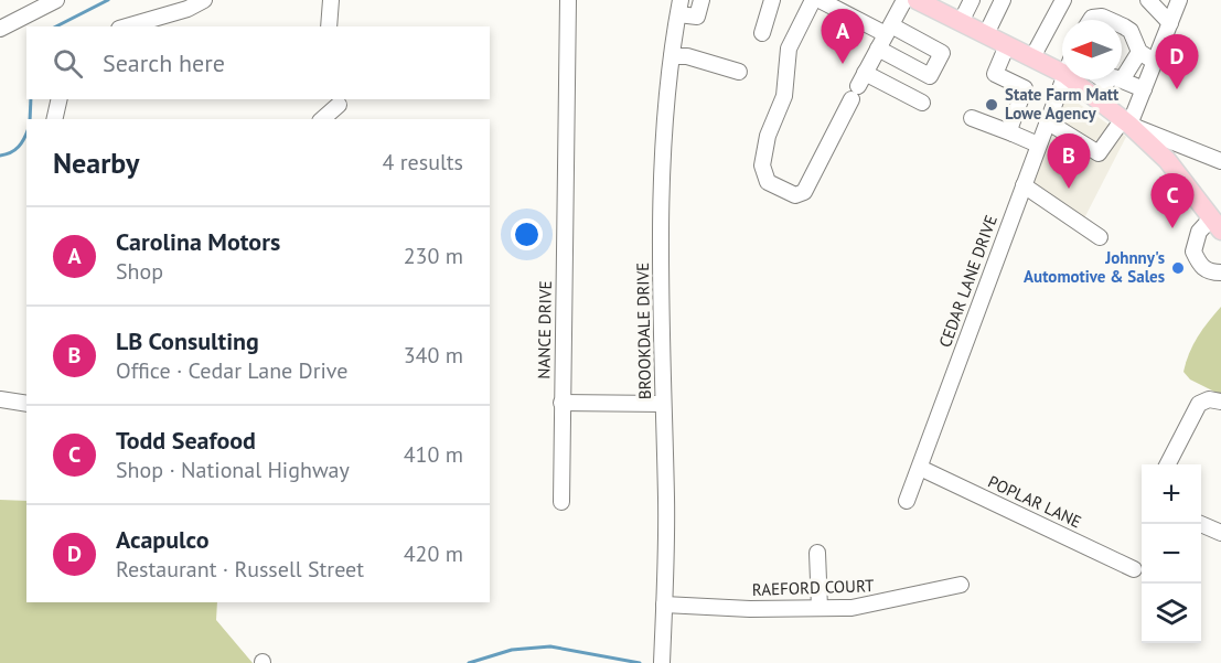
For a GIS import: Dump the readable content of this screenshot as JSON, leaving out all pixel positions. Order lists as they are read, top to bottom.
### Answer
{
  "streets": {
    "street": [
      "CEDAR LANE DRIVE",
      "NANCE DRIVE",
      "BROOKDALE DRIVE",
      "POPLAR LANE",
      "RAEFORD COURT"
    ]
  },
  "crossings": [
    ["CEDAR LANE DRIVE", "POPLAR LANE"],
    ["BROOKDALE DRIVE", "RAEFORD COURT"]
  ],
  "places": ["State Farm Matt Lowe Agency", "Johnny's Automotive & Sales"],
  "north": "left",
  "page": {
    "pins": [
      "A",
      "D",
      "B",
      "C"
    ],
    "search": "Search here",
    "heading": ["Nearby", "4 results"],
    "list": [
      {
        "mark": "A",
        "name": "Carolina Motors",
        "note": "Shop",
        "value": "230 m"
      },
      {
        "mark": "B",
        "name": "LB Consulting",
        "note": "Office · Cedar Lane Drive",
        "value": "340 m"
      },
      {
        "mark": "C",
        "name": "Todd Seafood",
        "note": "Shop · National Highway",
        "value": "410 m"
      },
      {
        "mark": "D",
        "name": "Acapulco",
        "note": "Restaurant · Russell Street",
        "value": "420 m"
      }
    ],
    "map_buttons": ["+", "−"]
  }
}
